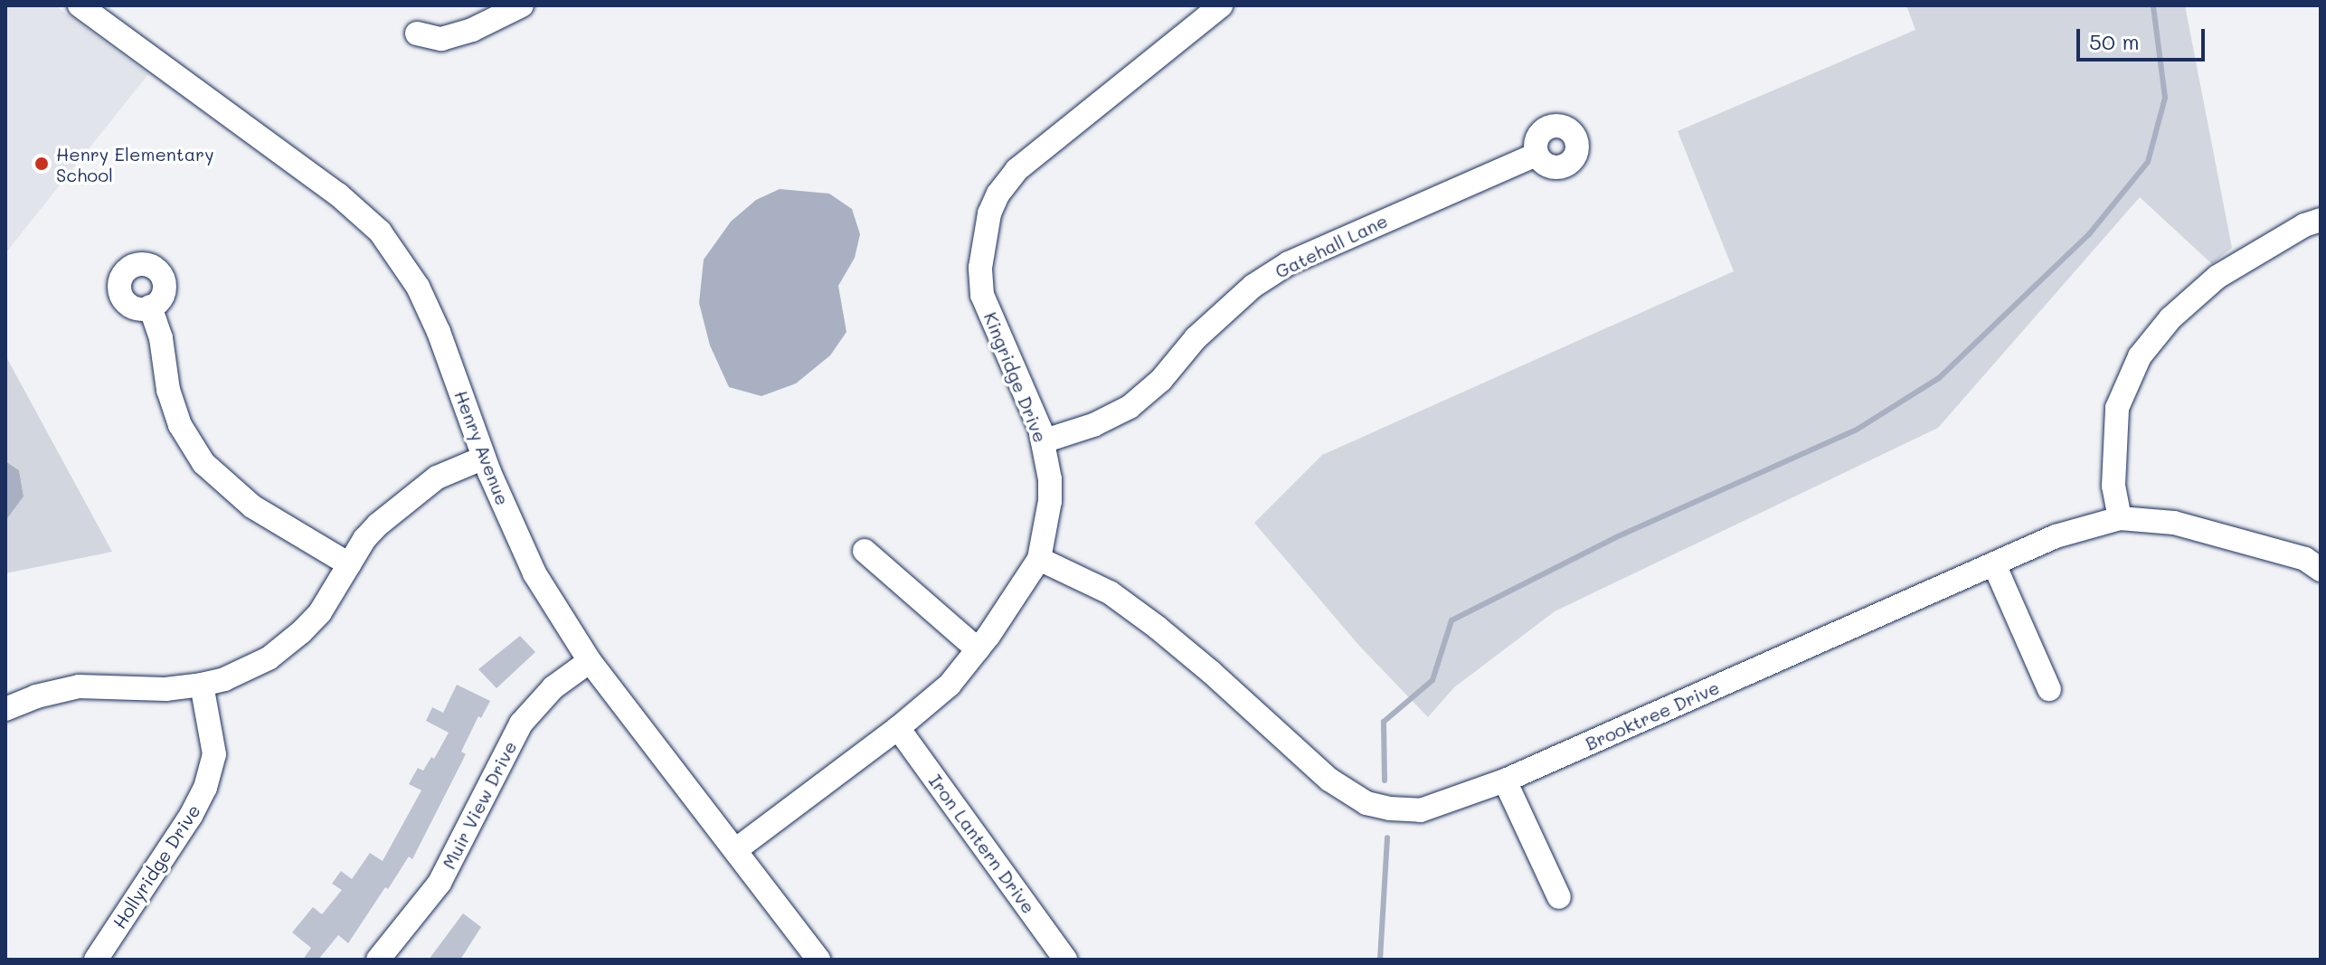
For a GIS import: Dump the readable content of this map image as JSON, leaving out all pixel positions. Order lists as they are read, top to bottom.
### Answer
{
  "streets": {
    "street": [
      "Gatehall Lane",
      "Kingridge Drive",
      "Henry Avenue",
      "Brooktree Drive",
      "Muir View Drive",
      "Iron Lantern Drive",
      "Hollyridge Drive"
    ]
  },
  "crossings": [
    ["Gatehall Lane", "Kingridge Drive"],
    ["Kingridge Drive", "Henry Avenue"],
    ["Kingridge Drive", "Brooktree Drive"],
    ["Kingridge Drive", "Iron Lantern Drive"],
    ["Henry Avenue", "Muir View Drive"]
  ],
  "places": ["Henry Elementary School"],
  "scale_bar": "50 m"
}
